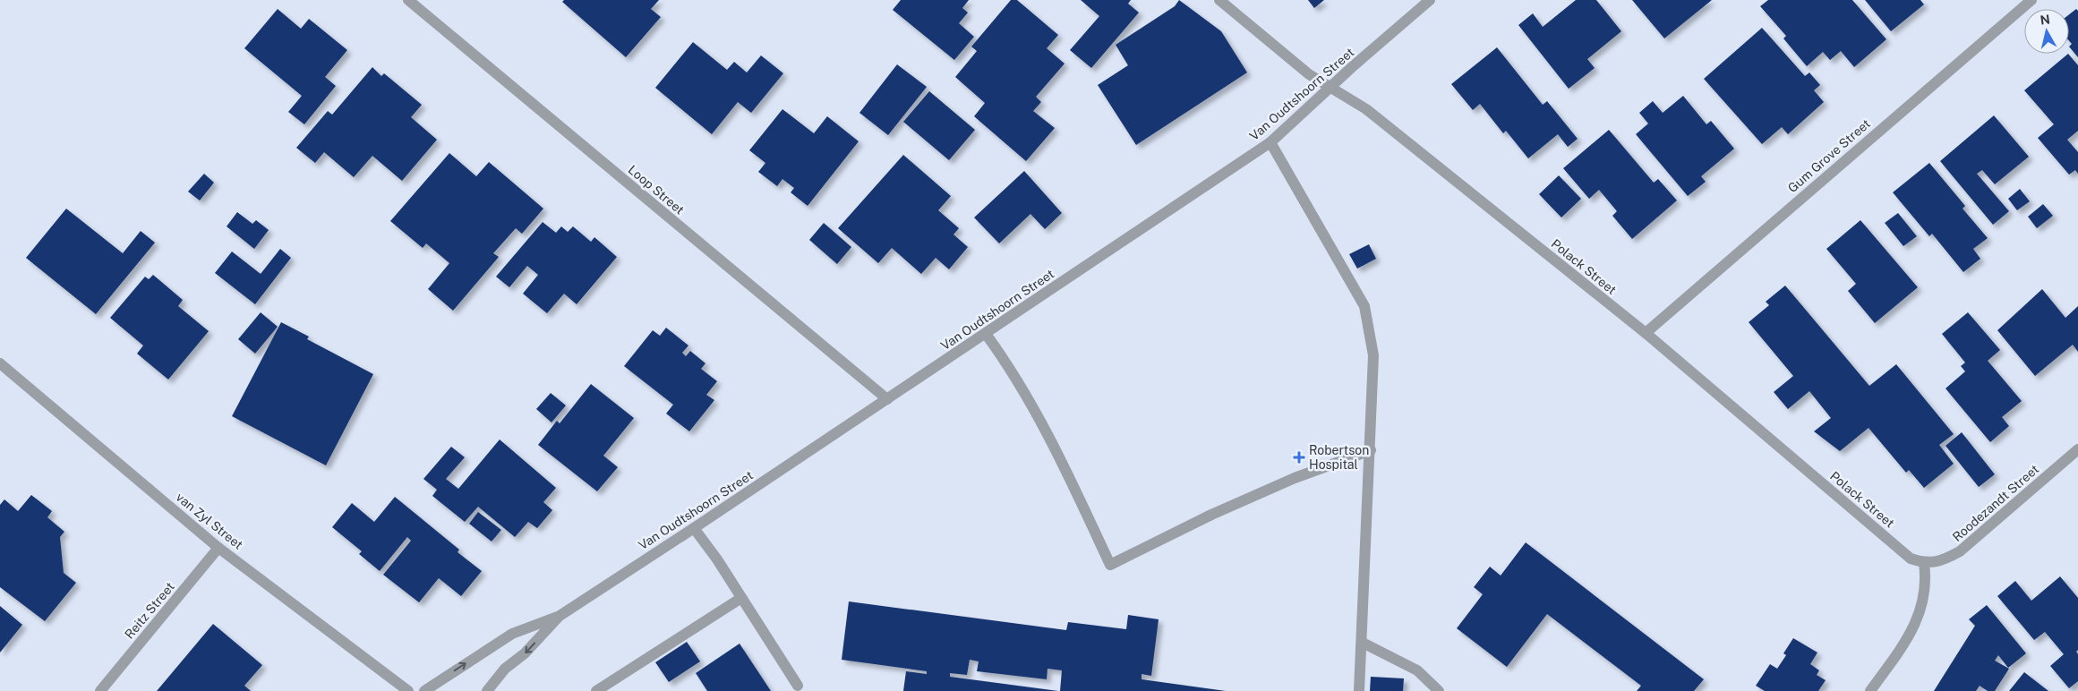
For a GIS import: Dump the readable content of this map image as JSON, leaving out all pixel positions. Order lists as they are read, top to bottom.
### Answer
{
  "streets": {
    "street": [
      "Van Oudtshoorn Street",
      "Gum Grove Street",
      "Loop Street",
      "Polack Street",
      "Roodezandt Street",
      "van Zyl Street",
      "Reitz Street"
    ]
  },
  "crossings": [
    ["Van Oudtshoorn Street", "Loop Street"],
    ["Van Oudtshoorn Street", "Polack Street"],
    ["Gum Grove Street", "Polack Street"],
    ["Polack Street", "Roodezandt Street"],
    ["van Zyl Street", "Reitz Street"]
  ],
  "places": {
    "health": ["Robertson Hospital"]
  },
  "north": "top"
}
